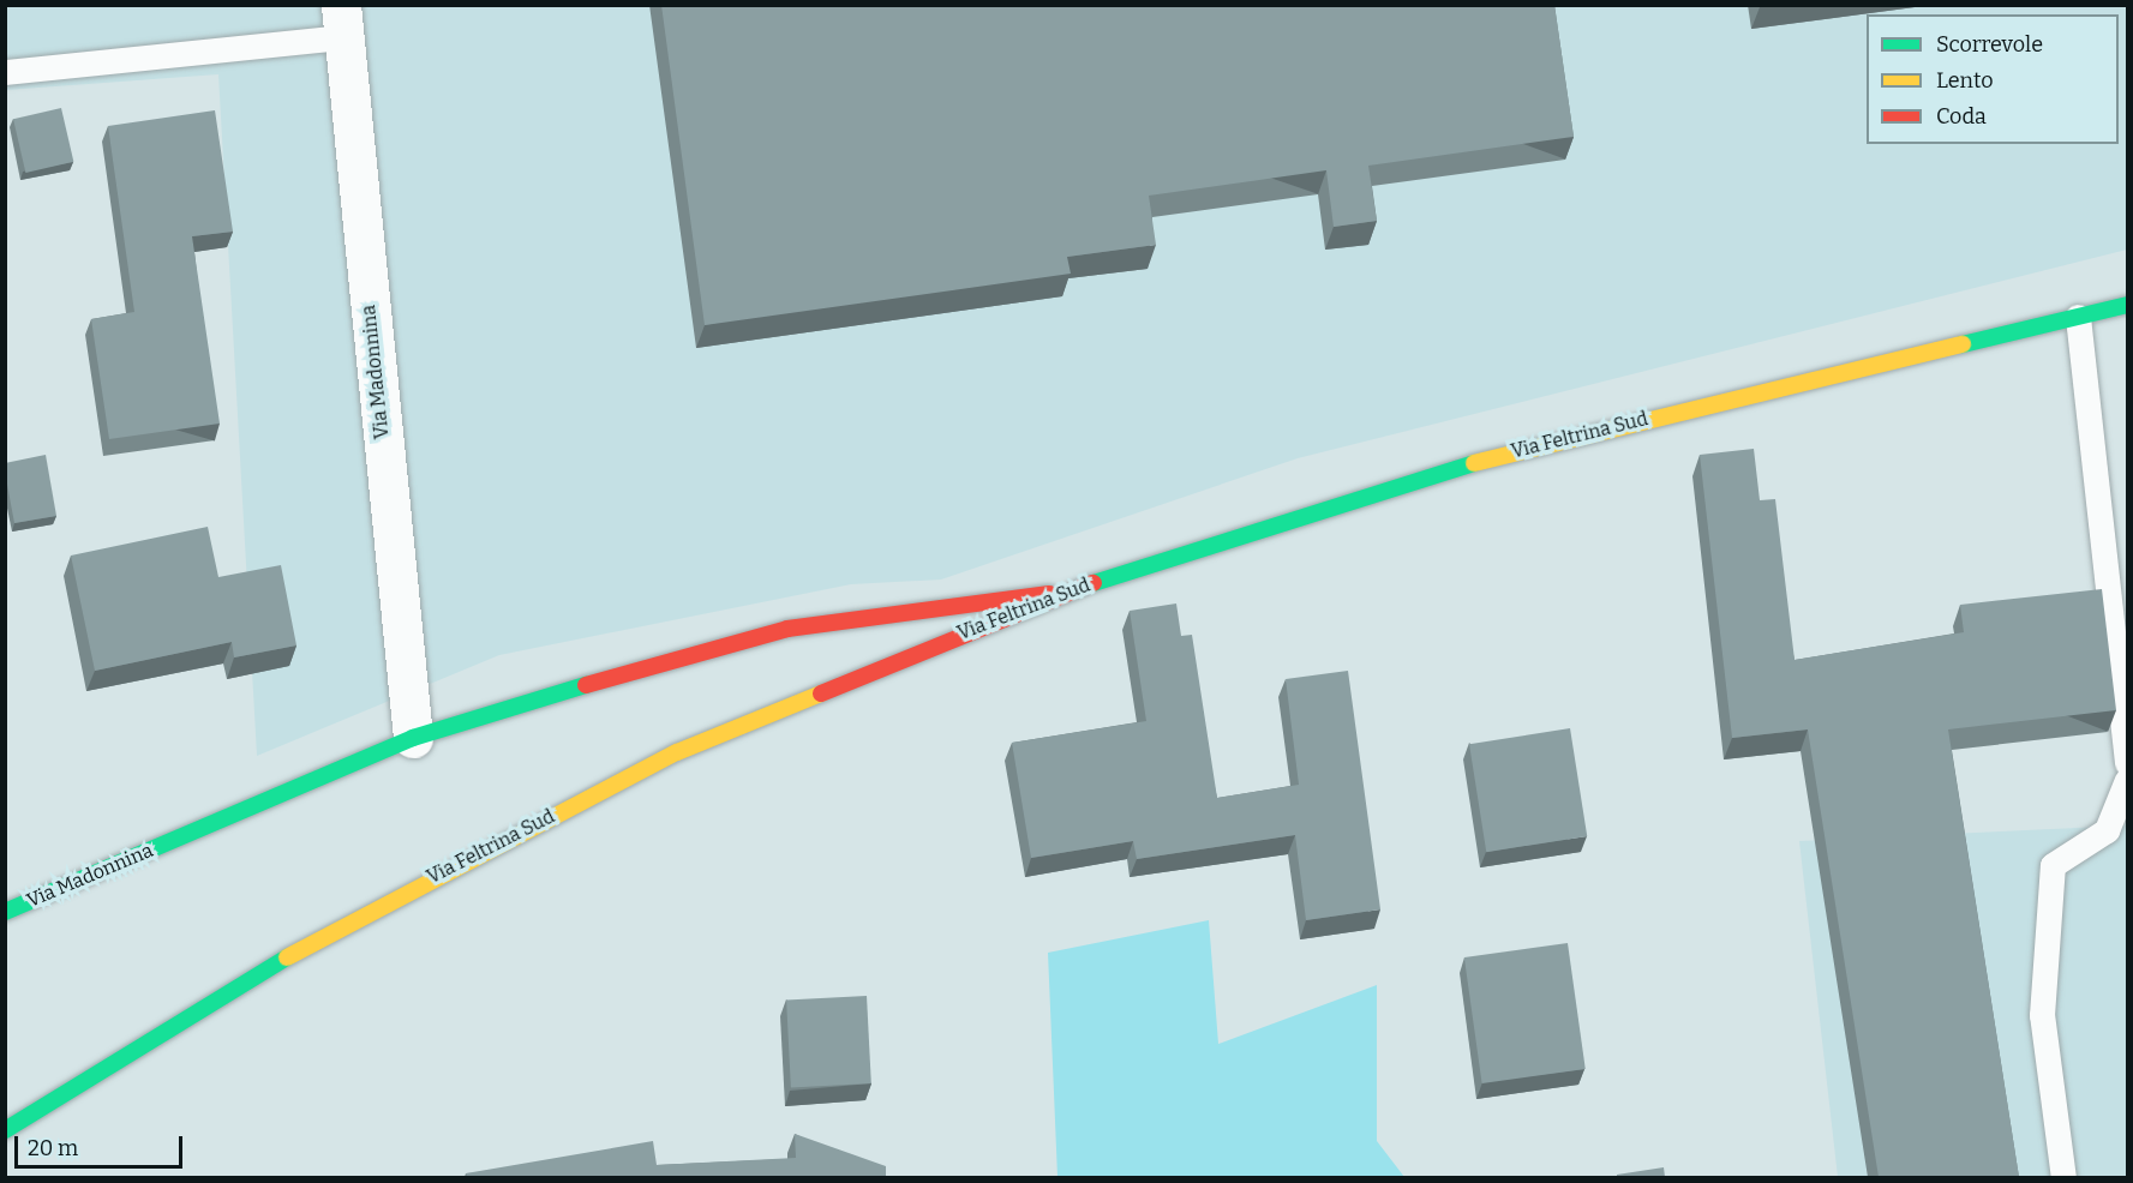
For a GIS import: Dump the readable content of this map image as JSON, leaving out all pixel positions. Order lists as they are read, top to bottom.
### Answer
{
  "streets": {
    "main road": ["Via Madonnina", "Via Feltrina Sud"]
  },
  "crossings": [
    ["Via Madonnina", "Via Feltrina Sud"]
  ],
  "legend": ["Scorrevole", "Lento", "Coda"],
  "scale_bar": "20 m"
}
